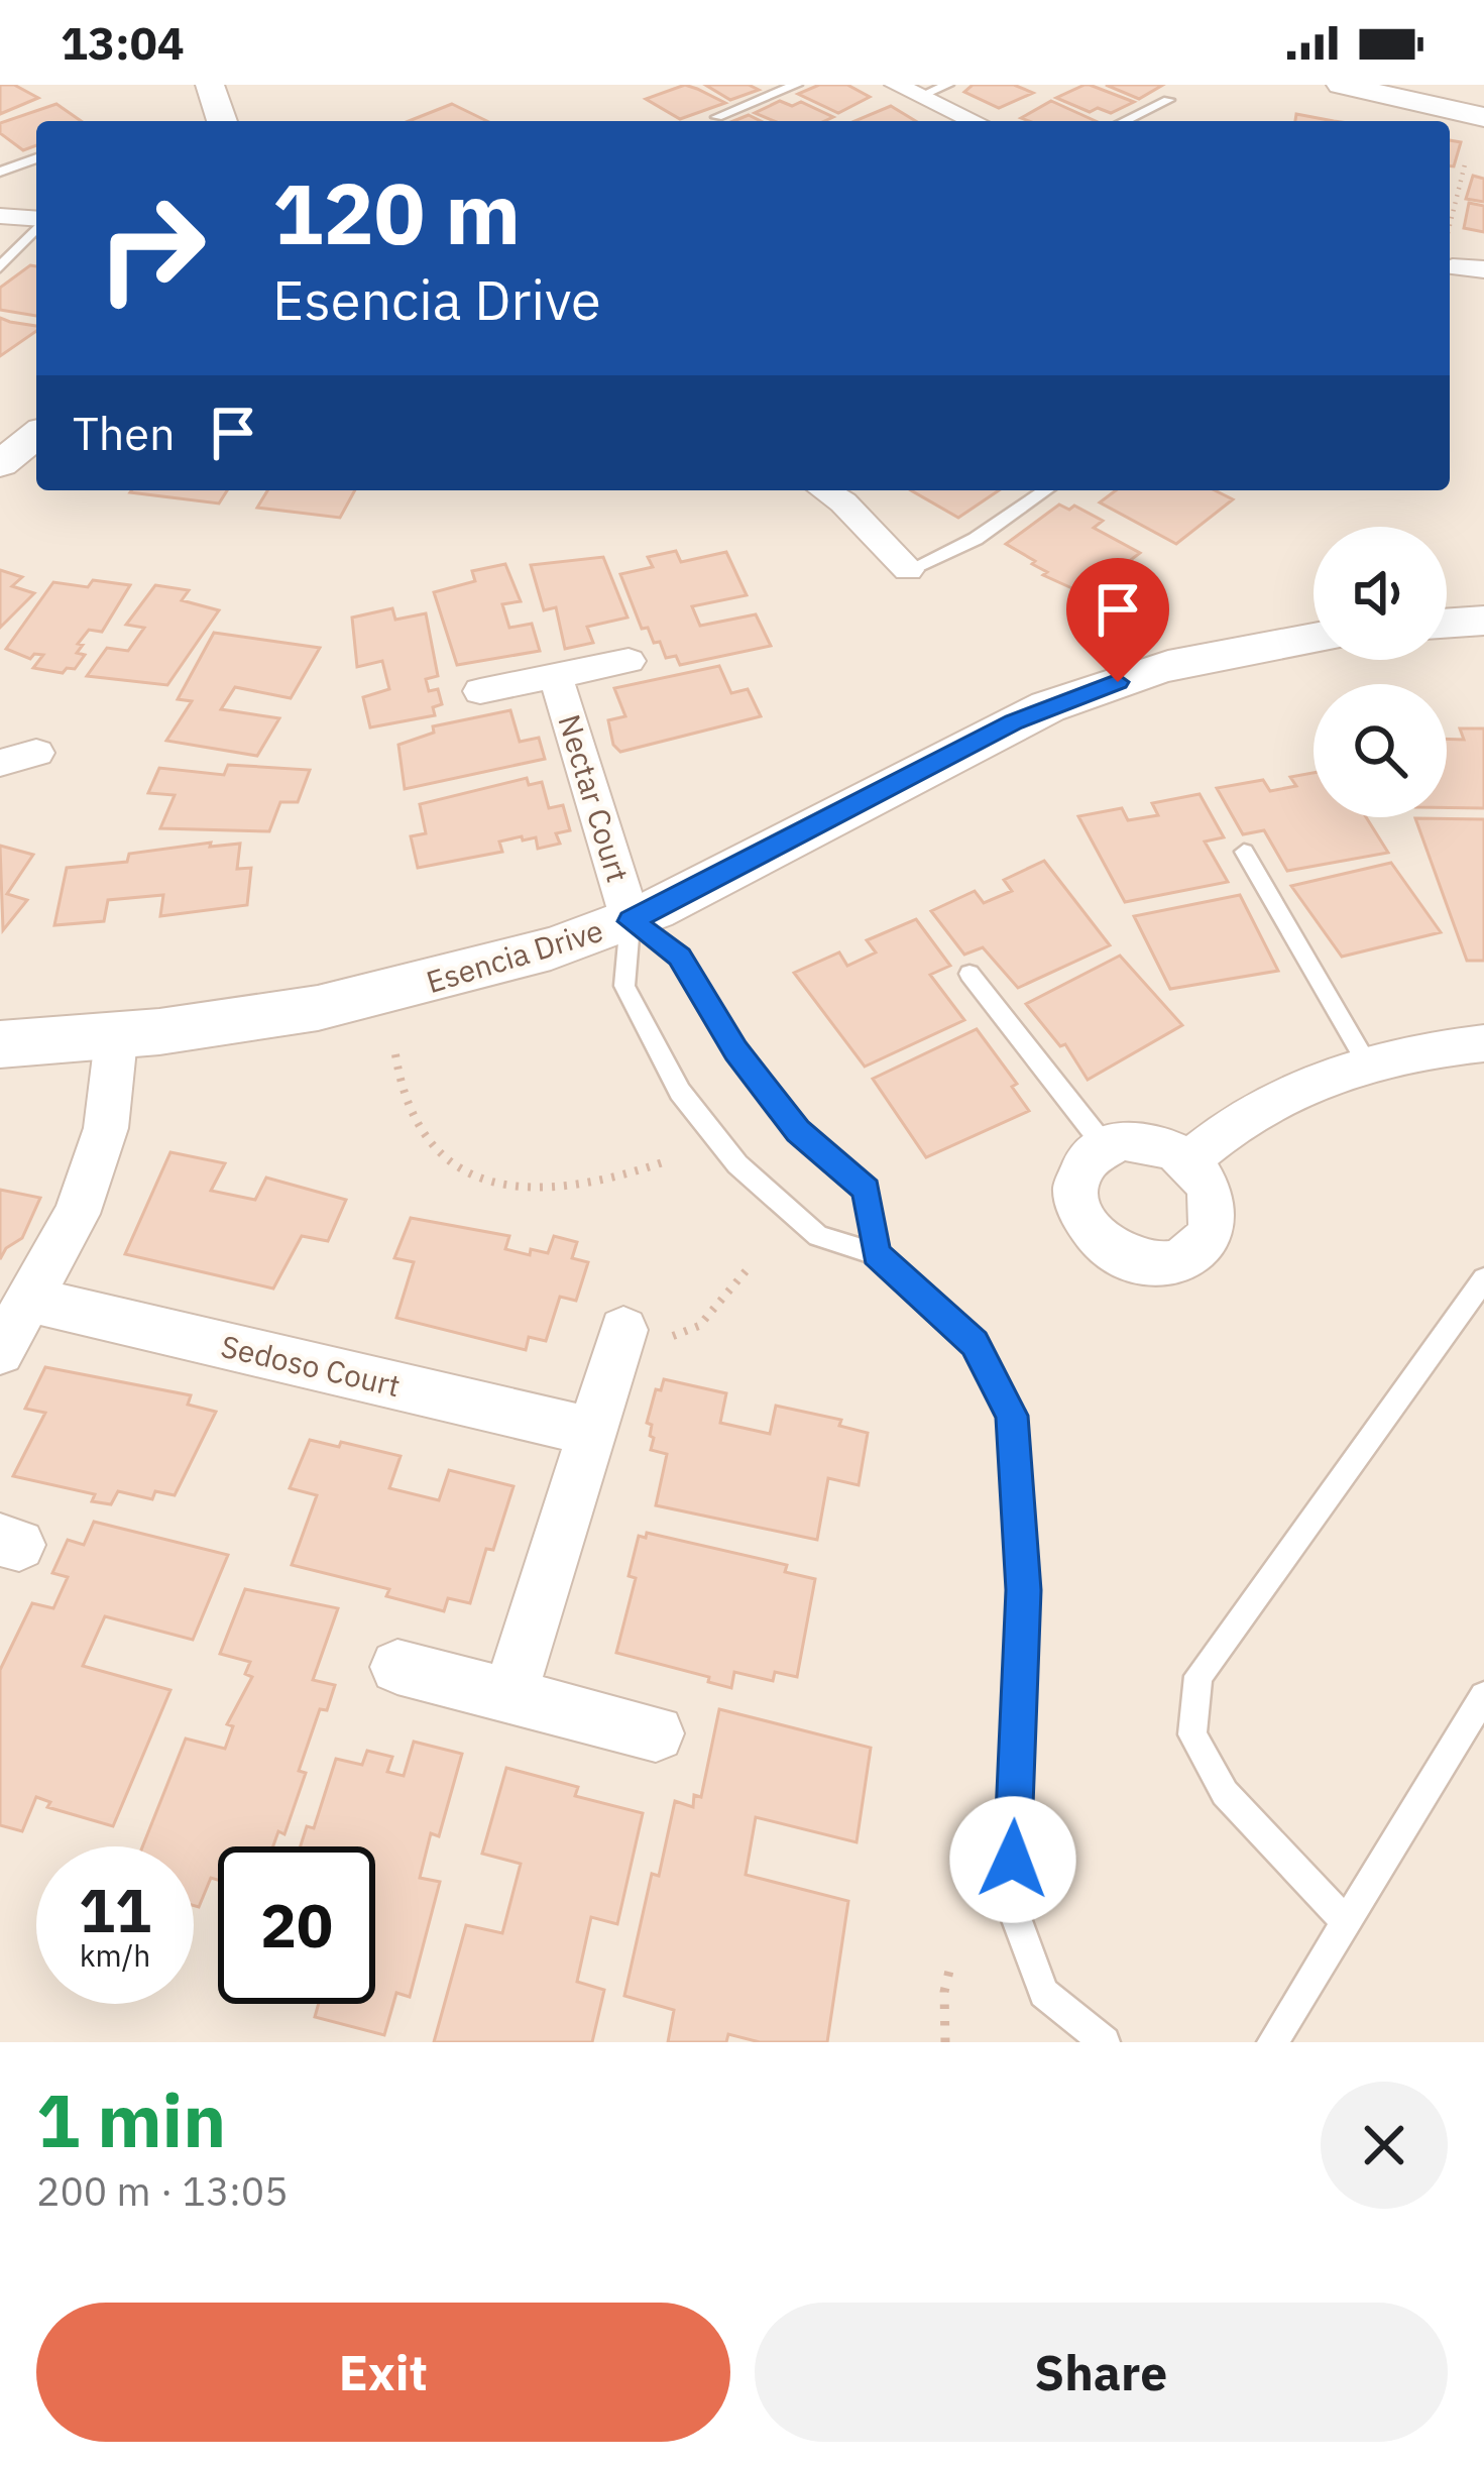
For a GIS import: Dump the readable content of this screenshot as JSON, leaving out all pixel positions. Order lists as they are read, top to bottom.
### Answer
{
  "streets": {
    "street": ["Nectar Court", "Esencia Drive", "Sedoso Court"]
  },
  "crossings": [
    ["Nectar Court", "Esencia Drive"]
  ],
  "page": {
    "status": "13:04",
    "turn": ["120 m", "Esencia Drive"],
    "then": "Then",
    "speed": "11 km/h",
    "limit": "20",
    "heading": ["1 min", "200 m · 13:05"],
    "buttons": ["Exit", "Share"]
  }
}
